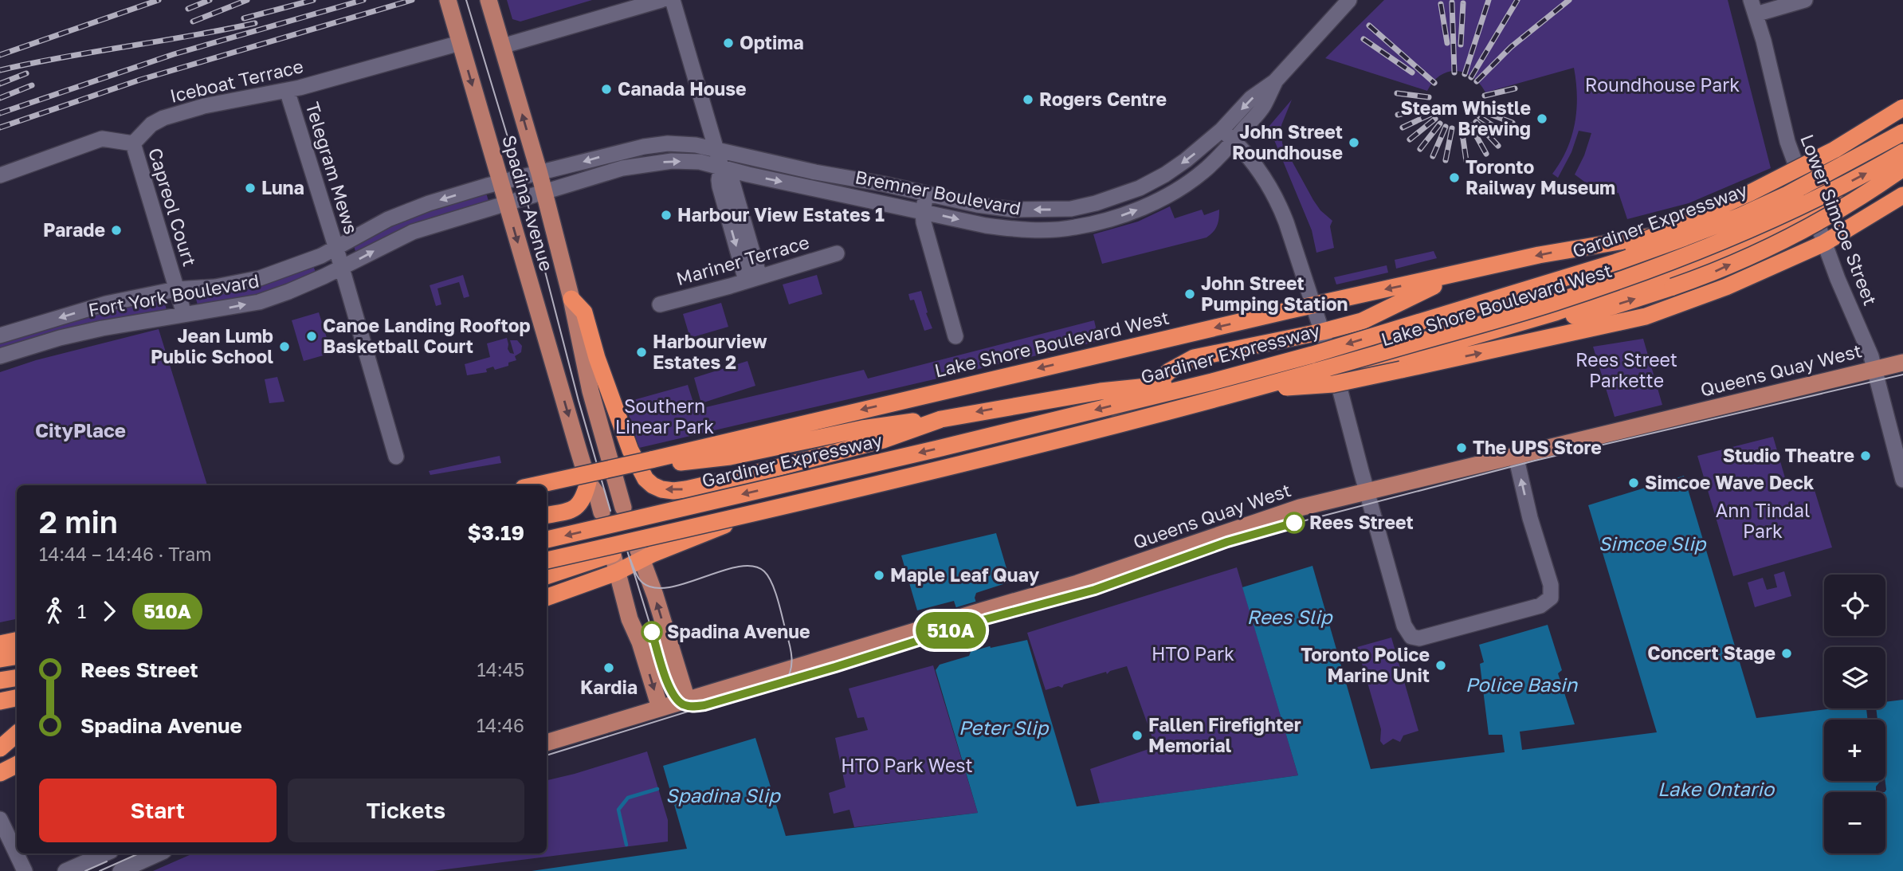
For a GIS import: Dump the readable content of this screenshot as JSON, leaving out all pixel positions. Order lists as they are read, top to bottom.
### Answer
{
  "streets": {
    "highway": ["Gardiner Expressway", "Lake Shore Boulevard West"],
    "main road": ["Spadina Avenue", "Queens Quay West"],
    "street": [
      "Iceboat Terrace",
      "Telegram Mews",
      "Bremner Boulevard",
      "Capreol Court",
      "Lower Simcoe Street",
      "Mariner Terrace",
      "Fort York Boulevard"
    ]
  },
  "crossings": [
    ["Iceboat Terrace", "Telegram Mews"],
    ["Iceboat Terrace", "Spadina Avenue"],
    ["Iceboat Terrace", "Capreol Court"],
    ["Telegram Mews", "Fort York Boulevard"],
    ["Bremner Boulevard", "Spadina Avenue"],
    ["Bremner Boulevard", "Fort York Boulevard"],
    ["Spadina Avenue", "Fort York Boulevard"],
    ["Capreol Court", "Fort York Boulevard"],
    ["Lower Simcoe Street", "Lake Shore Boulevard West"],
    ["Lower Simcoe Street", "Queens Quay West"],
    ["Gardiner Expressway", "Lake Shore Boulevard West"]
  ],
  "districts": ["CityPlace"],
  "water": [
    "Simcoe Slip",
    "Rees Slip",
    "Police Basin",
    "Peter Slip",
    "Lake Ontario",
    "Spadina Slip"
  ],
  "parks": [
    "Roundhouse Park",
    "Rees Street Parkette",
    "Southern Linear Park",
    "Ann Tindal Park",
    "HTO Park",
    "HTO Park West"
  ],
  "places": [
    "Optima",
    "Canada House",
    "Rogers Centre",
    "Steam Whistle Brewing",
    "John Street Roundhouse",
    "Toronto Railway Museum",
    "Luna",
    "Harbour View Estates 1",
    "Parade",
    "John Street Pumping Station",
    "Canoe Landing Rooftop Basketball Court",
    "Jean Lumb Public School",
    "Harbourview Estates 2",
    "The UPS Store",
    "Studio Theatre",
    "Simcoe Wave Deck",
    "Rees Street",
    "Maple Leaf Quay",
    "Spadina Avenue",
    "Concert Stage",
    "Toronto Police Marine Unit",
    "Kardia",
    "Fallen Firefighter Memorial"
  ],
  "lines": ["tram line 510A"],
  "page": {
    "on_map": "510A",
    "heading": ["2 min", "14:44 – 14:46 · Tram", "$3.19"],
    "map_buttons": ["+", "−"],
    "legs": ["1", "510A"],
    "list": [
      {
        "name": "Rees Street",
        "value": "14:45"
      },
      {
        "name": "Spadina Avenue",
        "value": "14:46"
      }
    ],
    "buttons": ["Start", "Tickets"]
  }
}
